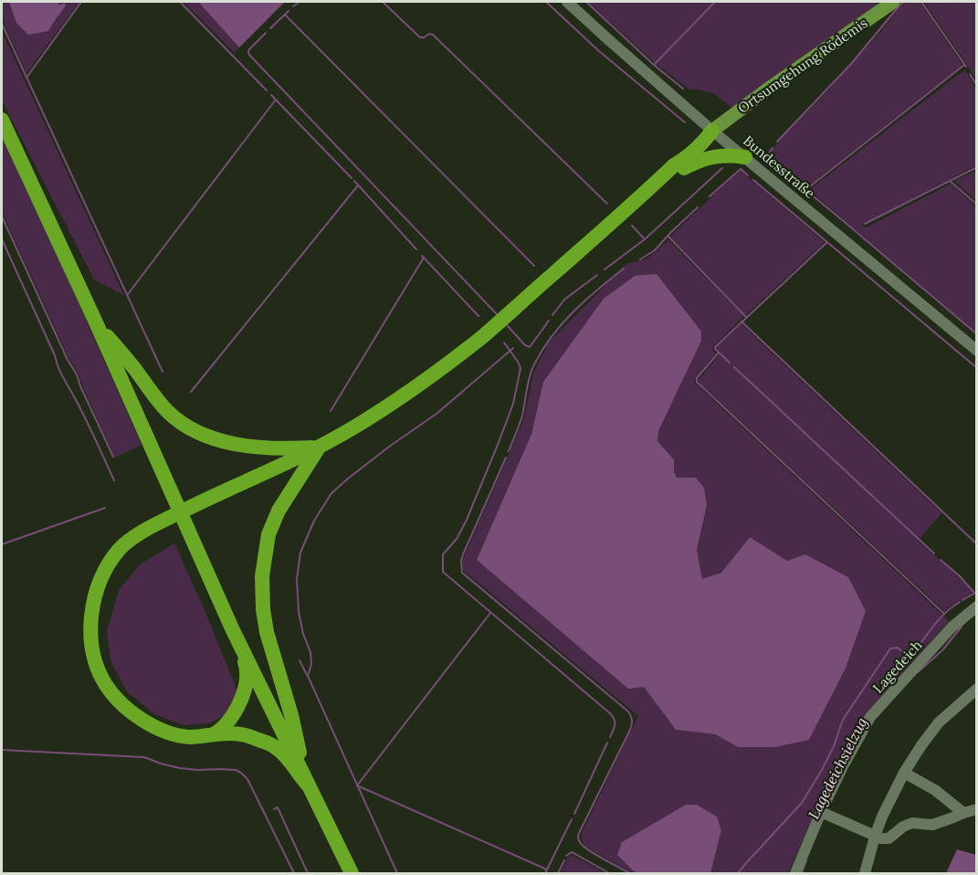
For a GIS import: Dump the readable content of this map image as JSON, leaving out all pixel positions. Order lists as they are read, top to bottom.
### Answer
{
  "streets": {
    "main road": ["Ortsumgehung Rödemis"],
    "street": ["Bundesstraße", "Lagedeich"]
  },
  "crossings": [
    ["Ortsumgehung Rödemis", "Bundesstraße"]
  ],
  "water": ["Lagedeichsielzug"]
}
